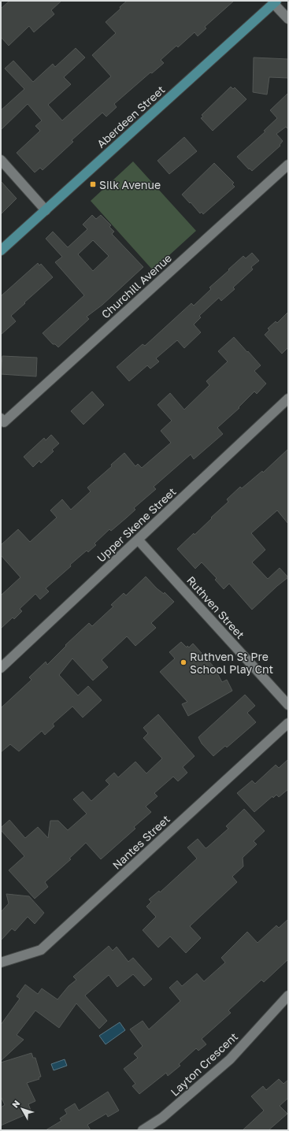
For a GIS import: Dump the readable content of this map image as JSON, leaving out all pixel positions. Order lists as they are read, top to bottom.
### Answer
{
  "streets": {
    "main road": ["Aberdeen Street"],
    "street": [
      "Churchill Avenue",
      "Upper Skene Street",
      "Ruthven Street",
      "Nantes Street",
      "Layton Crescent"
    ]
  },
  "crossings": [
    ["Upper Skene Street", "Ruthven Street"]
  ],
  "places": {
    "transit": ["Silk Avenue"],
    "other": ["Ruthven St Pre School Play Cnt"]
  },
  "north": "top left"
}
